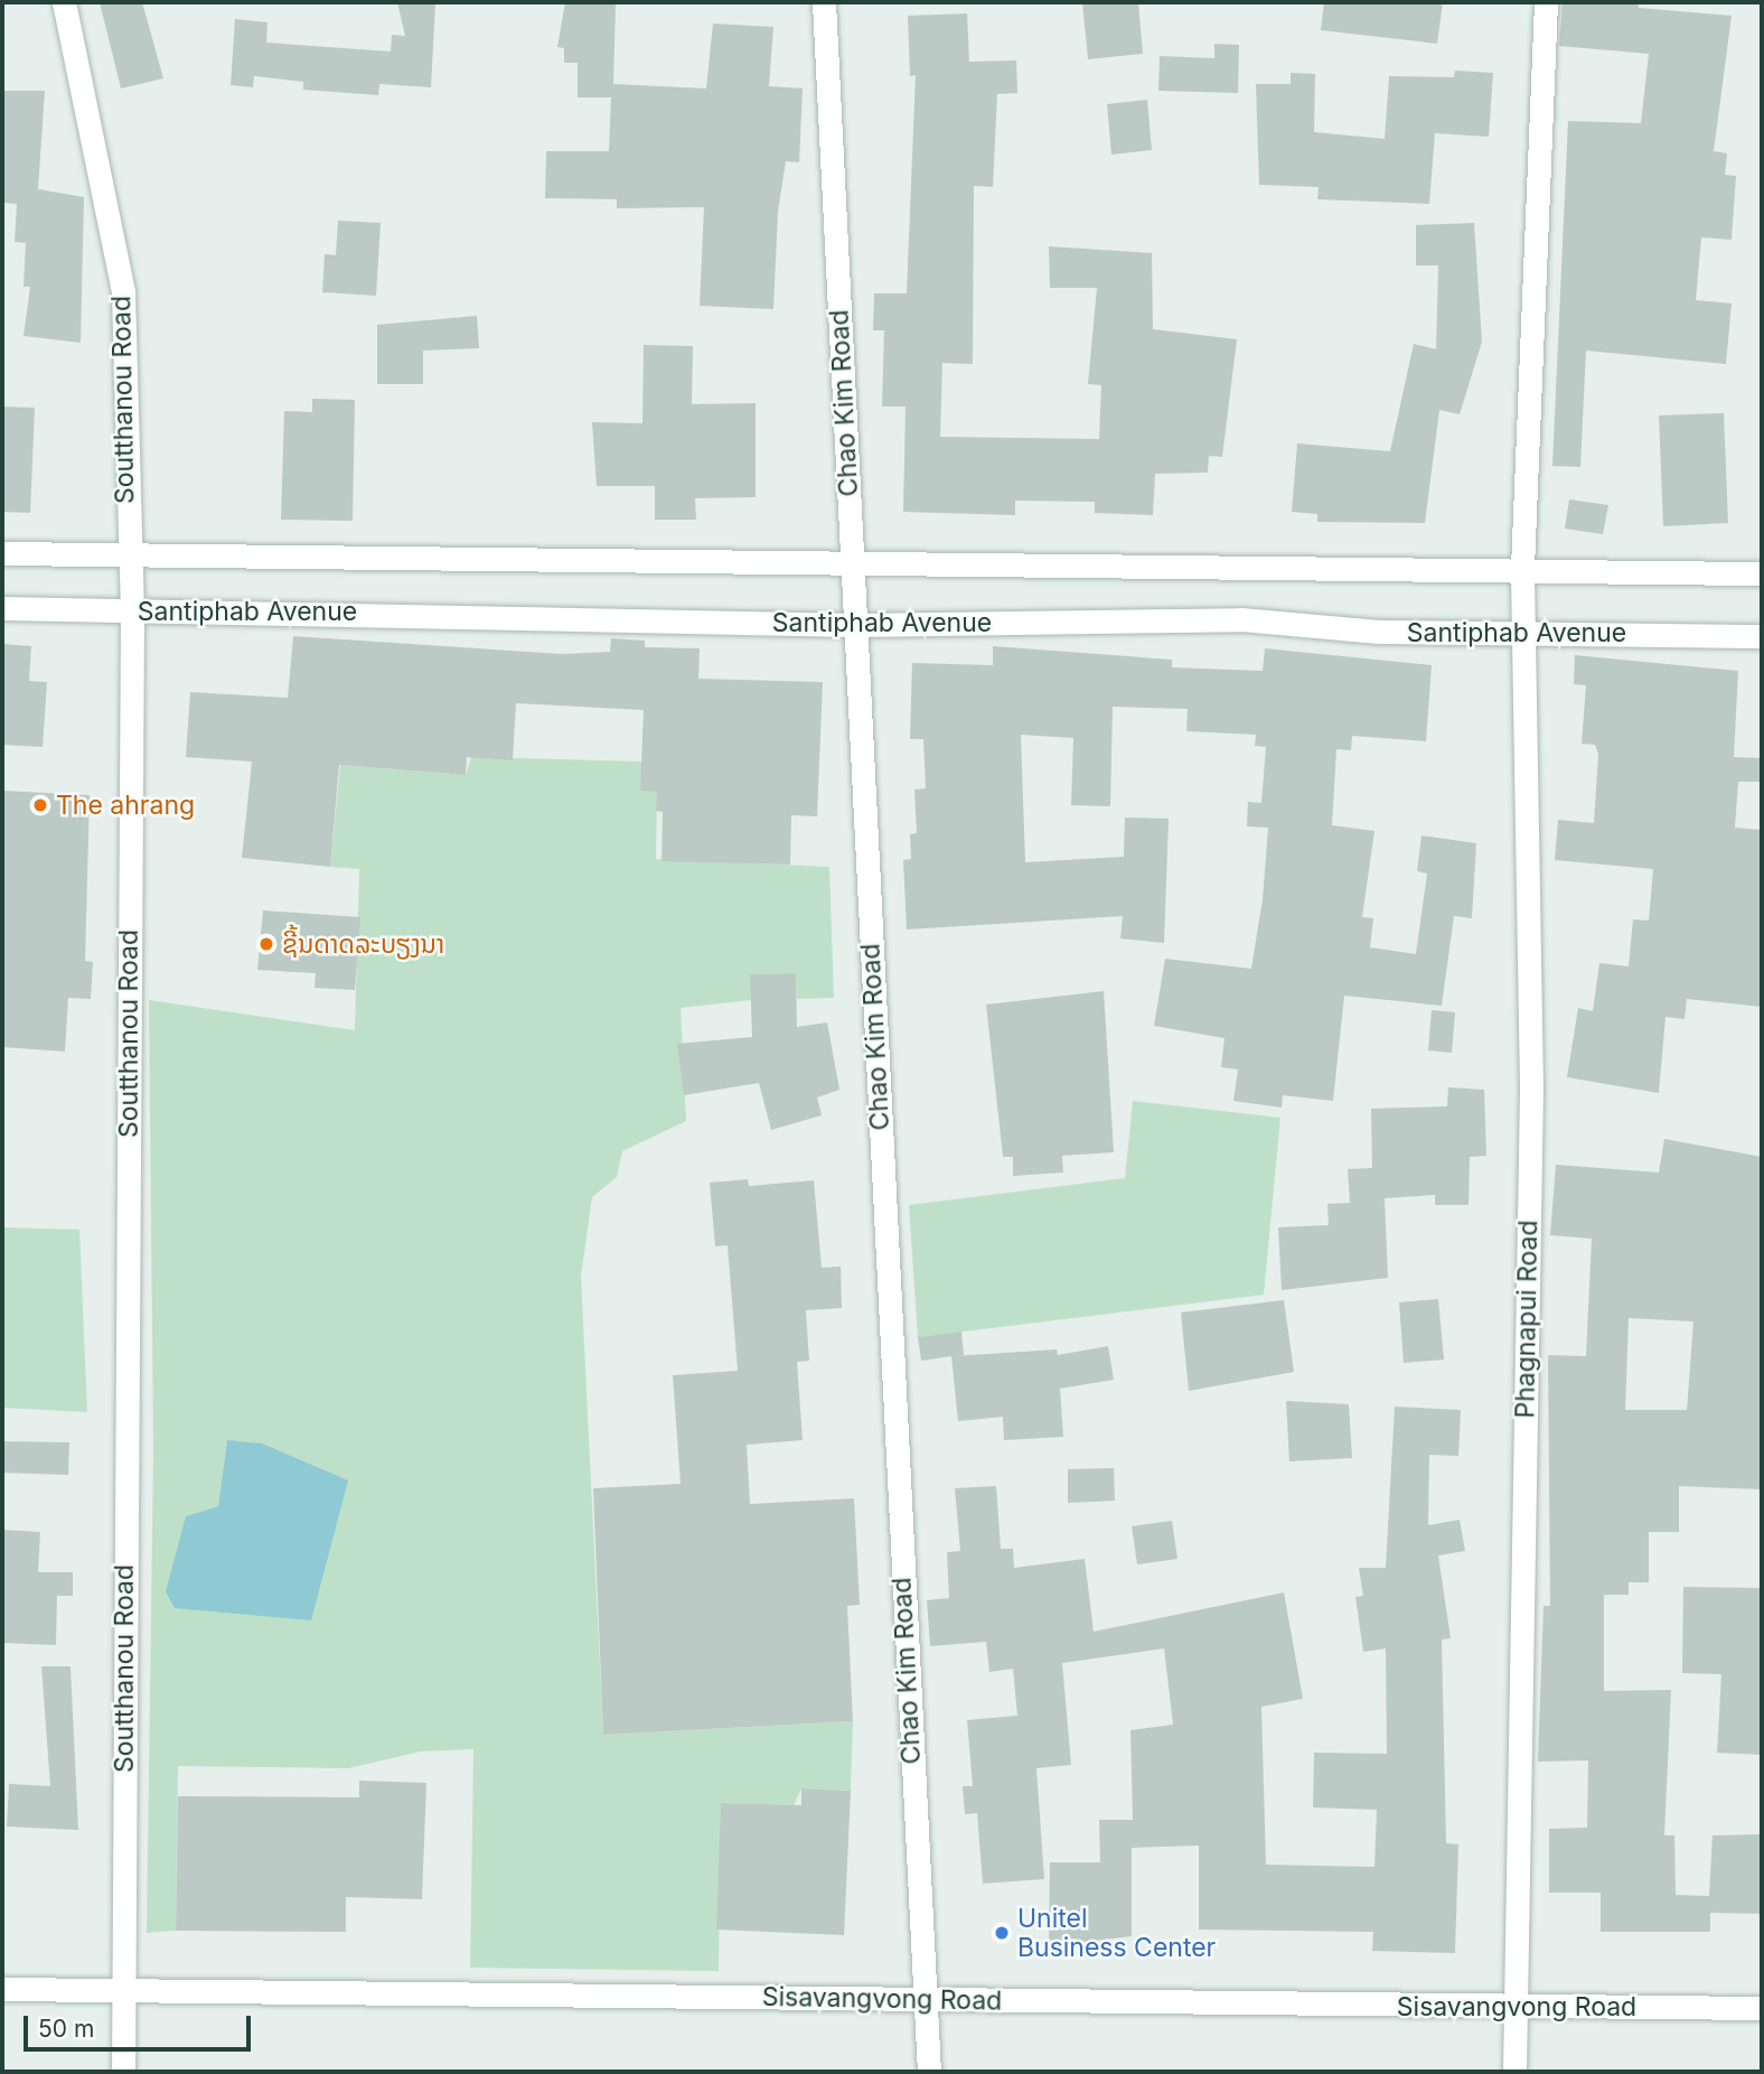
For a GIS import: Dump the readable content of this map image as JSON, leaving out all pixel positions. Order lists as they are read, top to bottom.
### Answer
{
  "streets": {
    "street": [
      "Soutthanou Road",
      "Chao Kim Road",
      "Santiphab Avenue",
      "Phagnapui Road",
      "Sisavangvong Road"
    ]
  },
  "crossings": [
    ["Soutthanou Road", "Santiphab Avenue"],
    ["Soutthanou Road", "Sisavangvong Road"],
    ["Chao Kim Road", "Santiphab Avenue"],
    ["Chao Kim Road", "Sisavangvong Road"],
    ["Santiphab Avenue", "Phagnapui Road"],
    ["Phagnapui Road", "Sisavangvong Road"]
  ],
  "places": ["The ahrang", "ຊີ້ນດາດລະບຽງນາ", "Unitel Business Center"],
  "scale_bar": "50 m"
}
